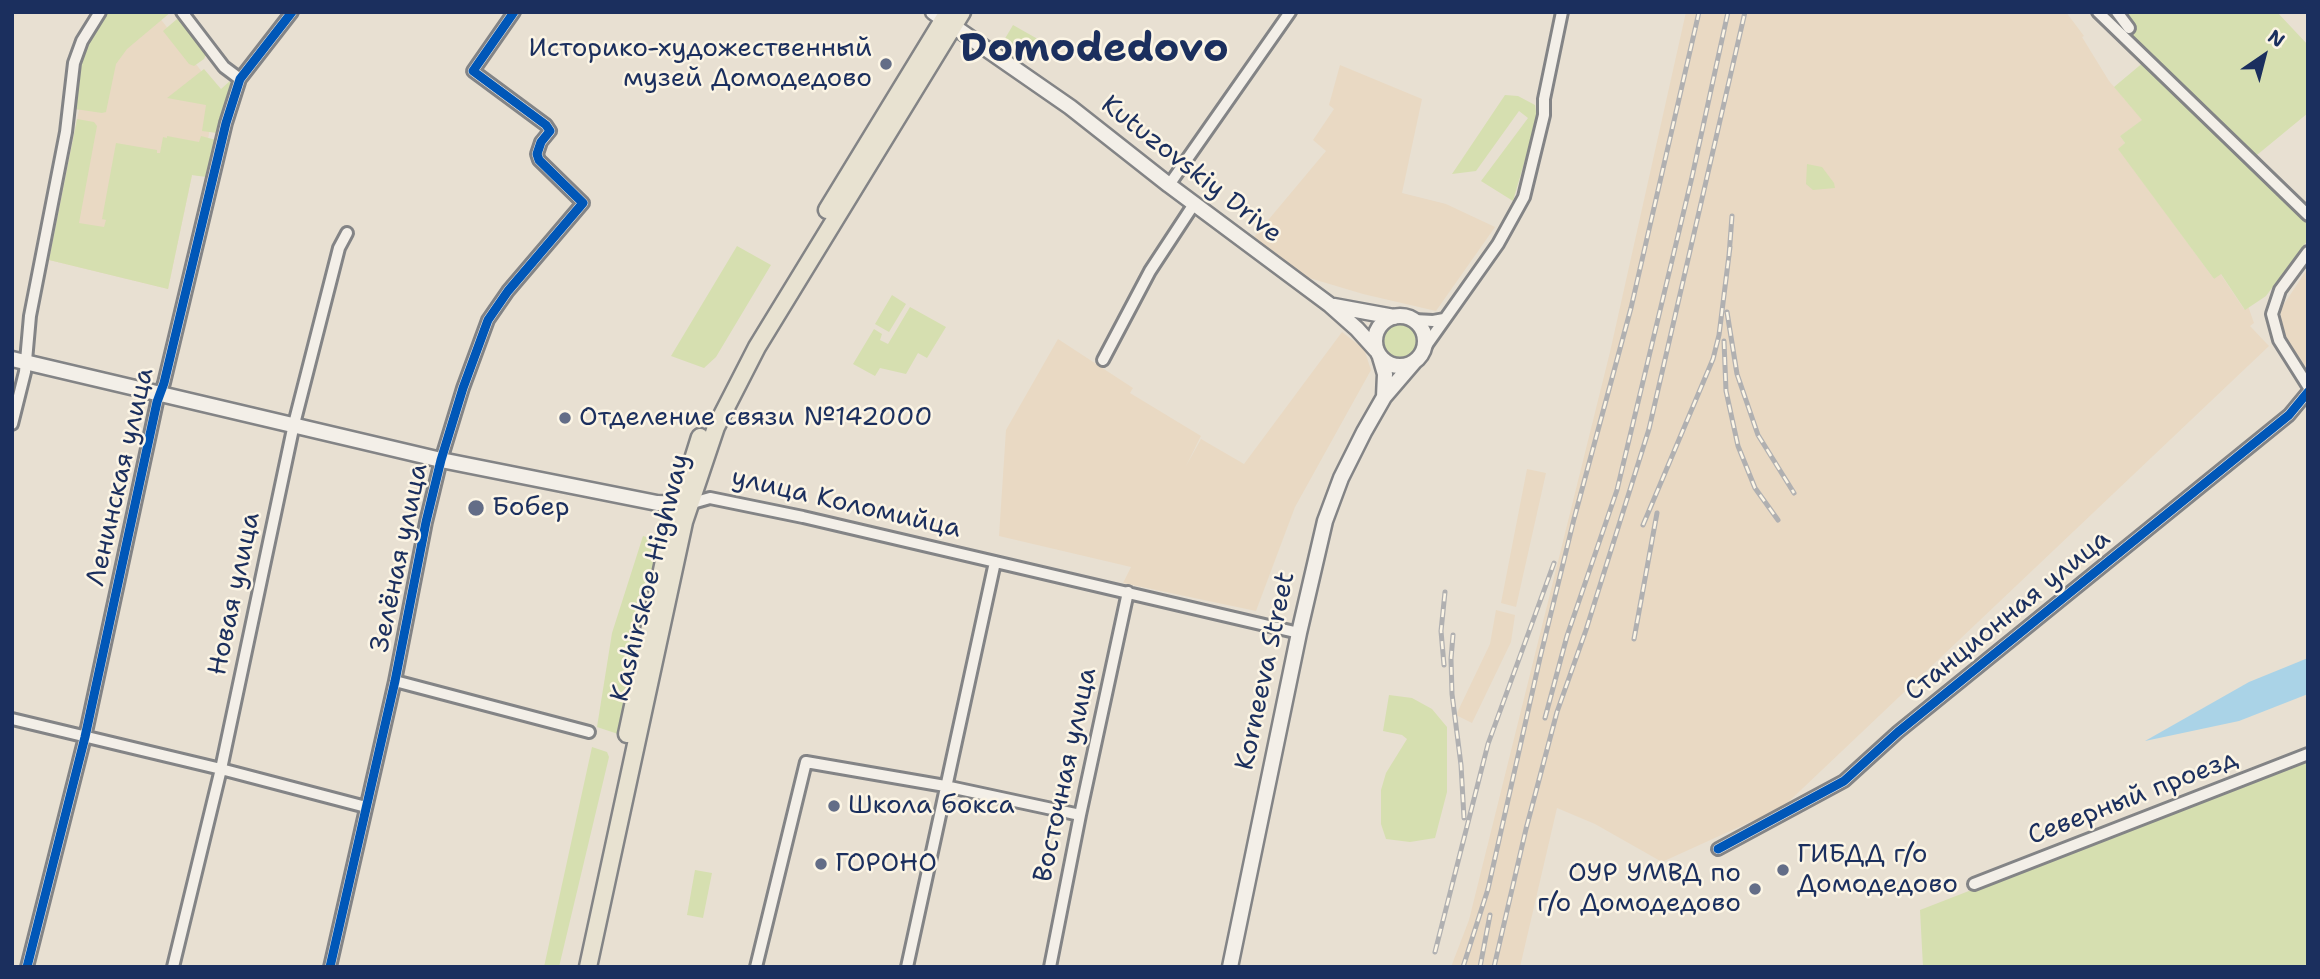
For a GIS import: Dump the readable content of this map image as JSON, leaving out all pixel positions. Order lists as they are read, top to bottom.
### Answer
{
  "streets": {
    "main road": ["Kashirskoe Highway"],
    "street": [
      "Kutuzovskiy Drive",
      "Ленинская улица",
      "улица Коломийца",
      "Зелёная улица",
      "Новая улица",
      "Станционная улица",
      "Korneeva Street",
      "Восточная улица",
      "Северный проезд"
    ]
  },
  "crossings": [
    ["Kutuzovskiy Drive", "Kashirskoe Highway"],
    ["Kutuzovskiy Drive", "Korneeva Street"],
    ["Ленинская улица", "улица Коломийца"],
    ["улица Коломийца", "Зелёная улица"],
    ["улица Коломийца", "Kashirskoe Highway"],
    ["улица Коломийца", "Новая улица"],
    ["улица Коломийца", "Korneeva Street"],
    ["улица Коломийца", "Восточная улица"]
  ],
  "districts": ["Domodedovo"],
  "places": [
    "Историко-художественный музей Домодедово",
    "Отделение связи №142000",
    "Бобер",
    "Школа бокса",
    "ГОРОНО",
    "ГИБДД г/о Домодедово",
    "ОУР УМВД по г/о Домодедово"
  ],
  "north": "top right"
}
